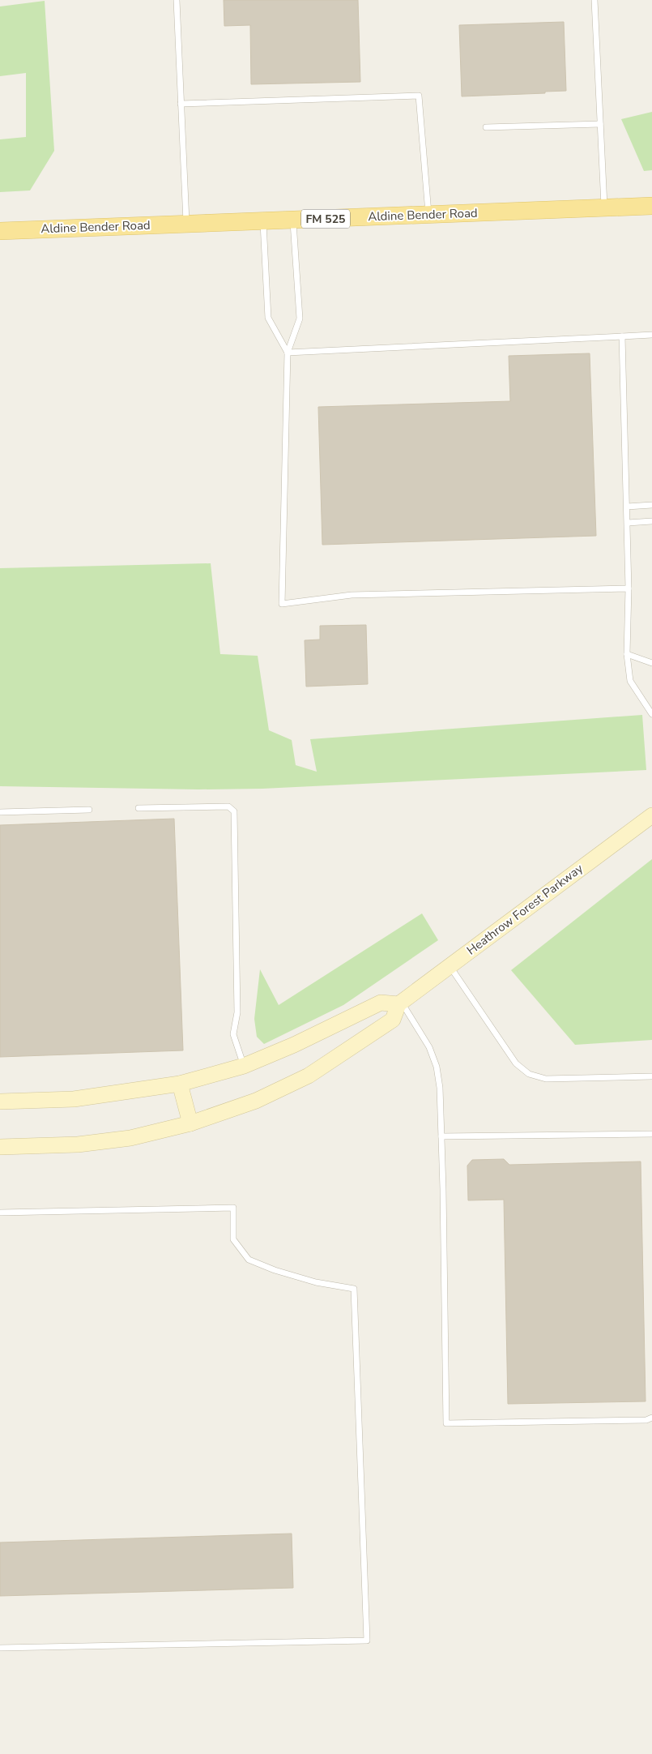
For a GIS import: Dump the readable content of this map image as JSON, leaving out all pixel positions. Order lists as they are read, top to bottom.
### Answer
{
  "streets": {
    "main road": ["Aldine Bender Road", "FM 525"],
    "street": ["Heathrow Forest Parkway"]
  }
}
